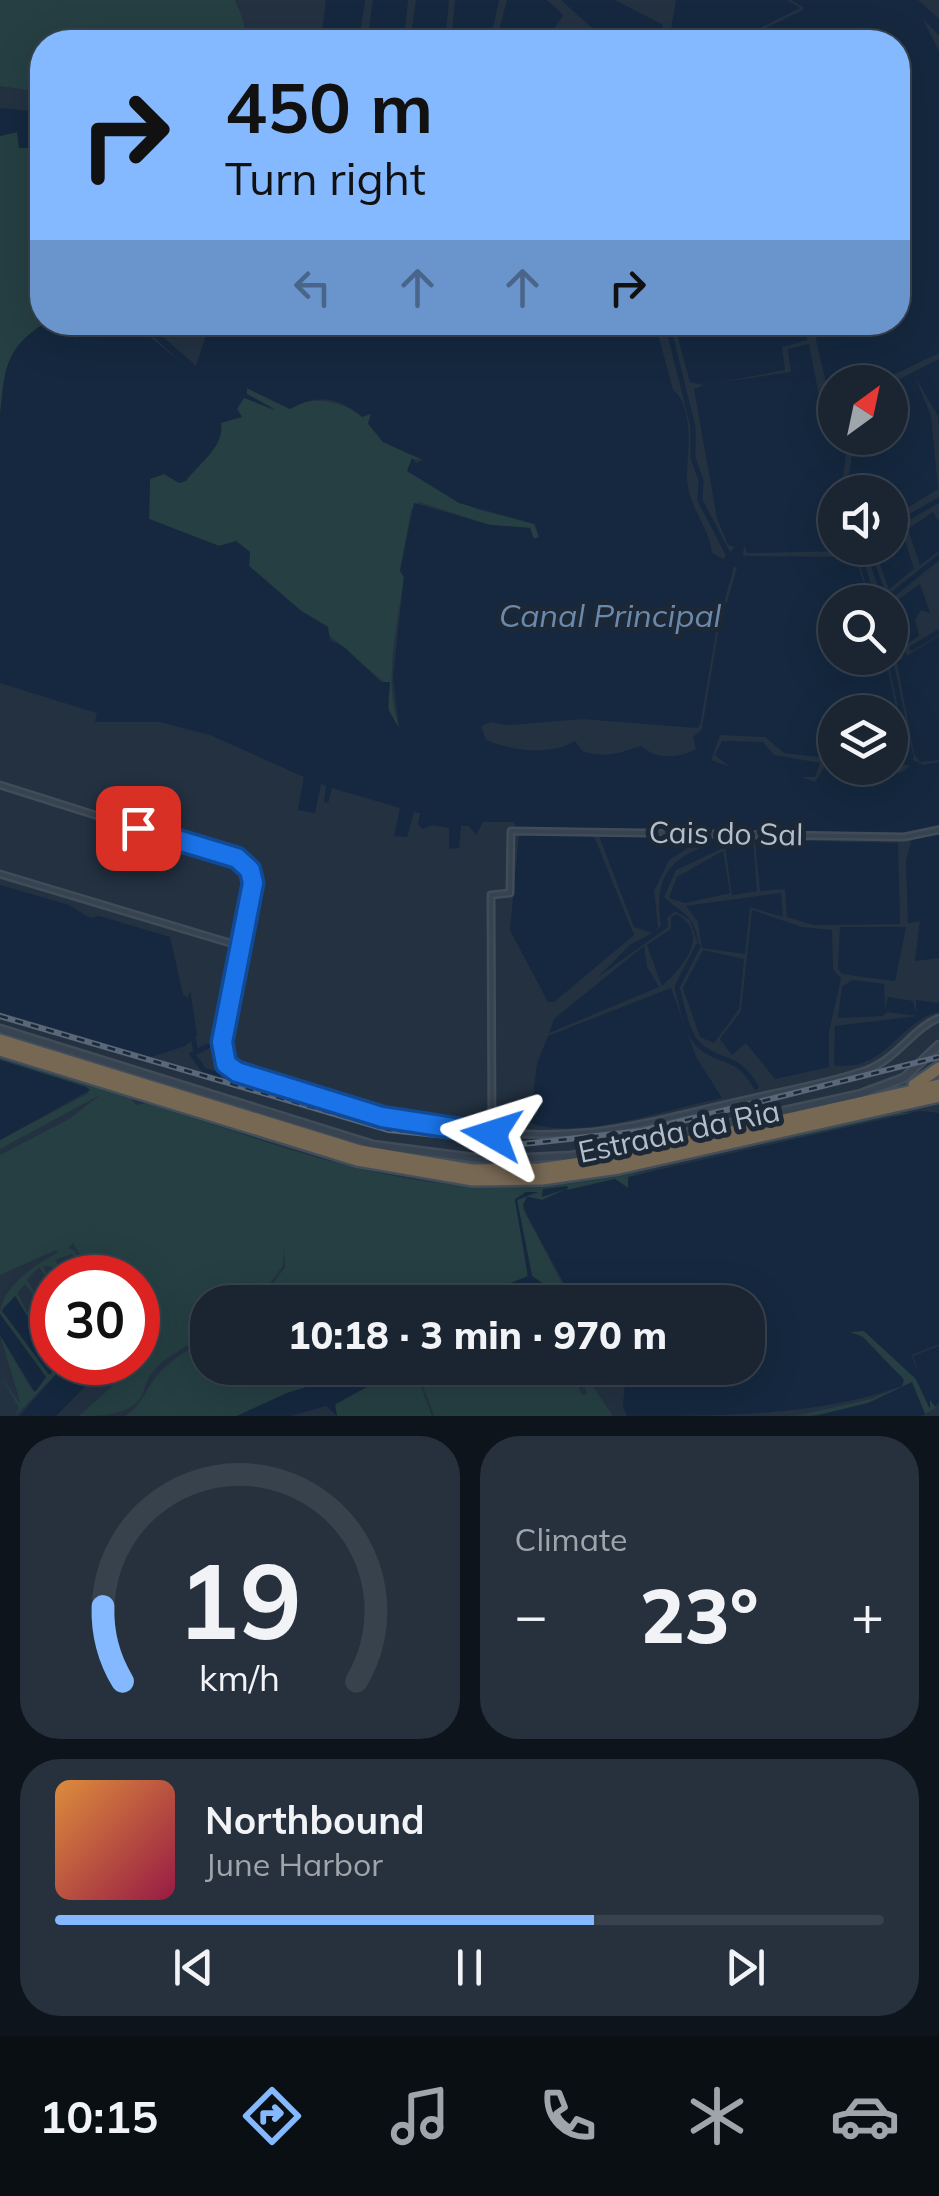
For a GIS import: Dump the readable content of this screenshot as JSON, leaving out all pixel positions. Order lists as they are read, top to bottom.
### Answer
{
  "streets": {
    "street": ["Cais do Sal", "Estrada da Ria"]
  },
  "water": ["Canal Principal"],
  "north": "top right",
  "page": {
    "turn": ["450 m", "Turn right"],
    "limit": "30",
    "trip": "10:18 · 3 min · 970 m",
    "tile": "Climate",
    "heat": ["−", "23°", "+"],
    "song": ["Northbound", "June Harbor"],
    "tabs": "10:15",
    "gauge": ["19", "km/h"]
  }
}
